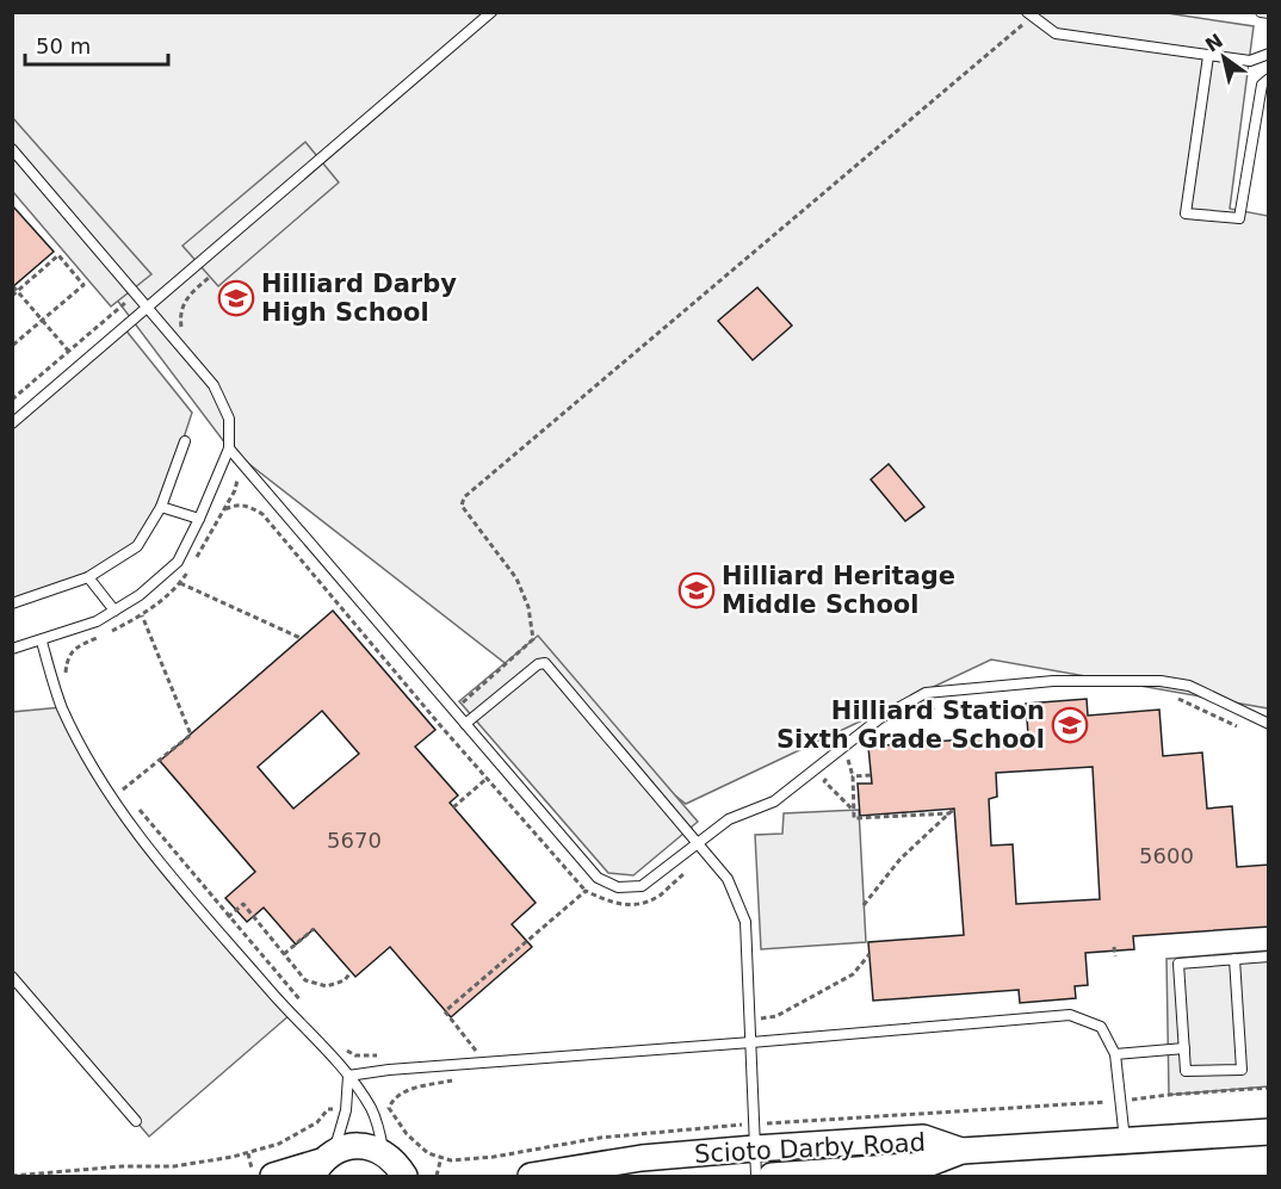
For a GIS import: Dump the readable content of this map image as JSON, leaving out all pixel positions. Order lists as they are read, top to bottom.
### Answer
{
  "streets": {
    "main road": ["Scioto Darby Road"]
  },
  "places": {
    "school or university": ["Hilliard Darby High School", "Hilliard Heritage Middle School", "Hilliard Station Sixth Grade School"]
  },
  "house_numbers": ["5670", "5600"],
  "scale_bar": "50 m",
  "north": "top left"
}
